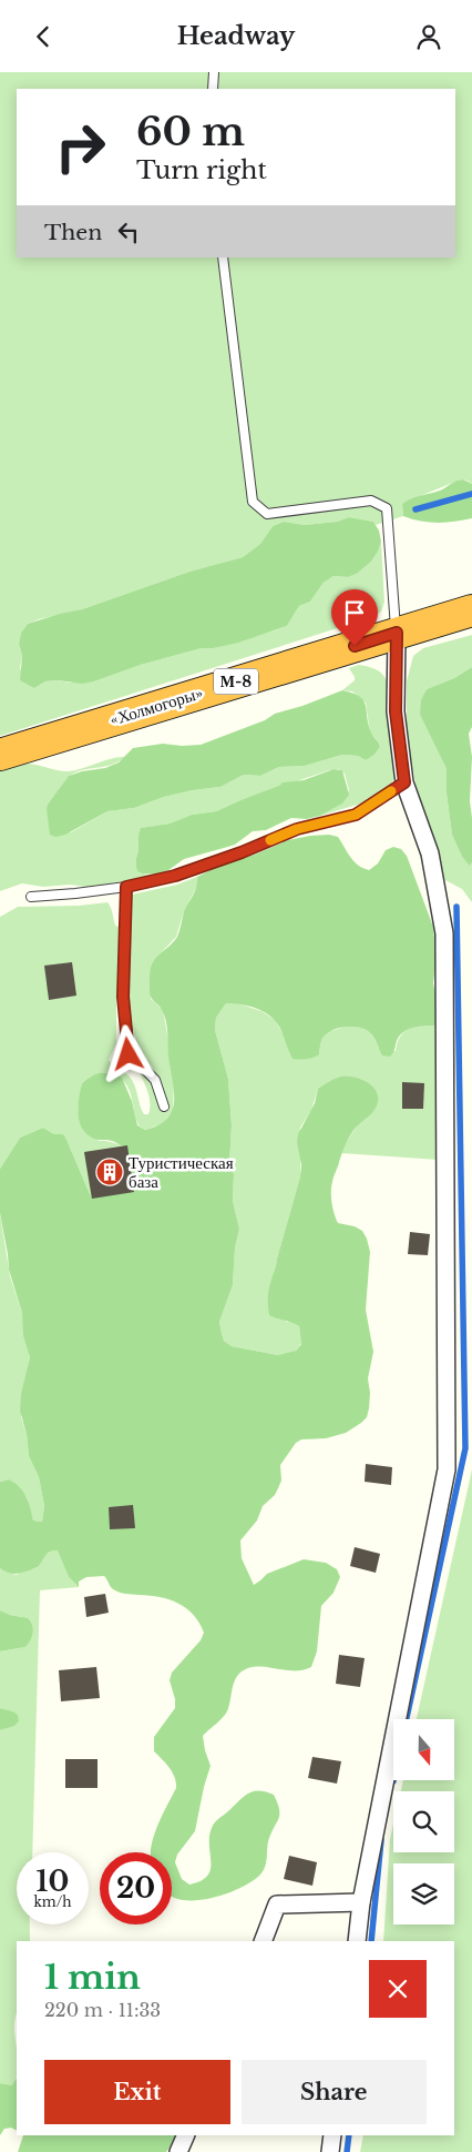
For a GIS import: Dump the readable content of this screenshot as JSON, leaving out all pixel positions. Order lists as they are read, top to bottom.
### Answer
{
  "streets": {
    "highway": ["М-8", "«Холмогоры»"]
  },
  "places": {
    "building": ["Туристическая база"]
  },
  "north": "bottom",
  "page": {
    "header": "Headway",
    "turn": ["60 m", "Turn right"],
    "then": "Then",
    "speed": "10 km/h",
    "limit": "20",
    "heading": ["1 min", "220 m · 11:33"],
    "buttons": ["Exit", "Share"]
  }
}
